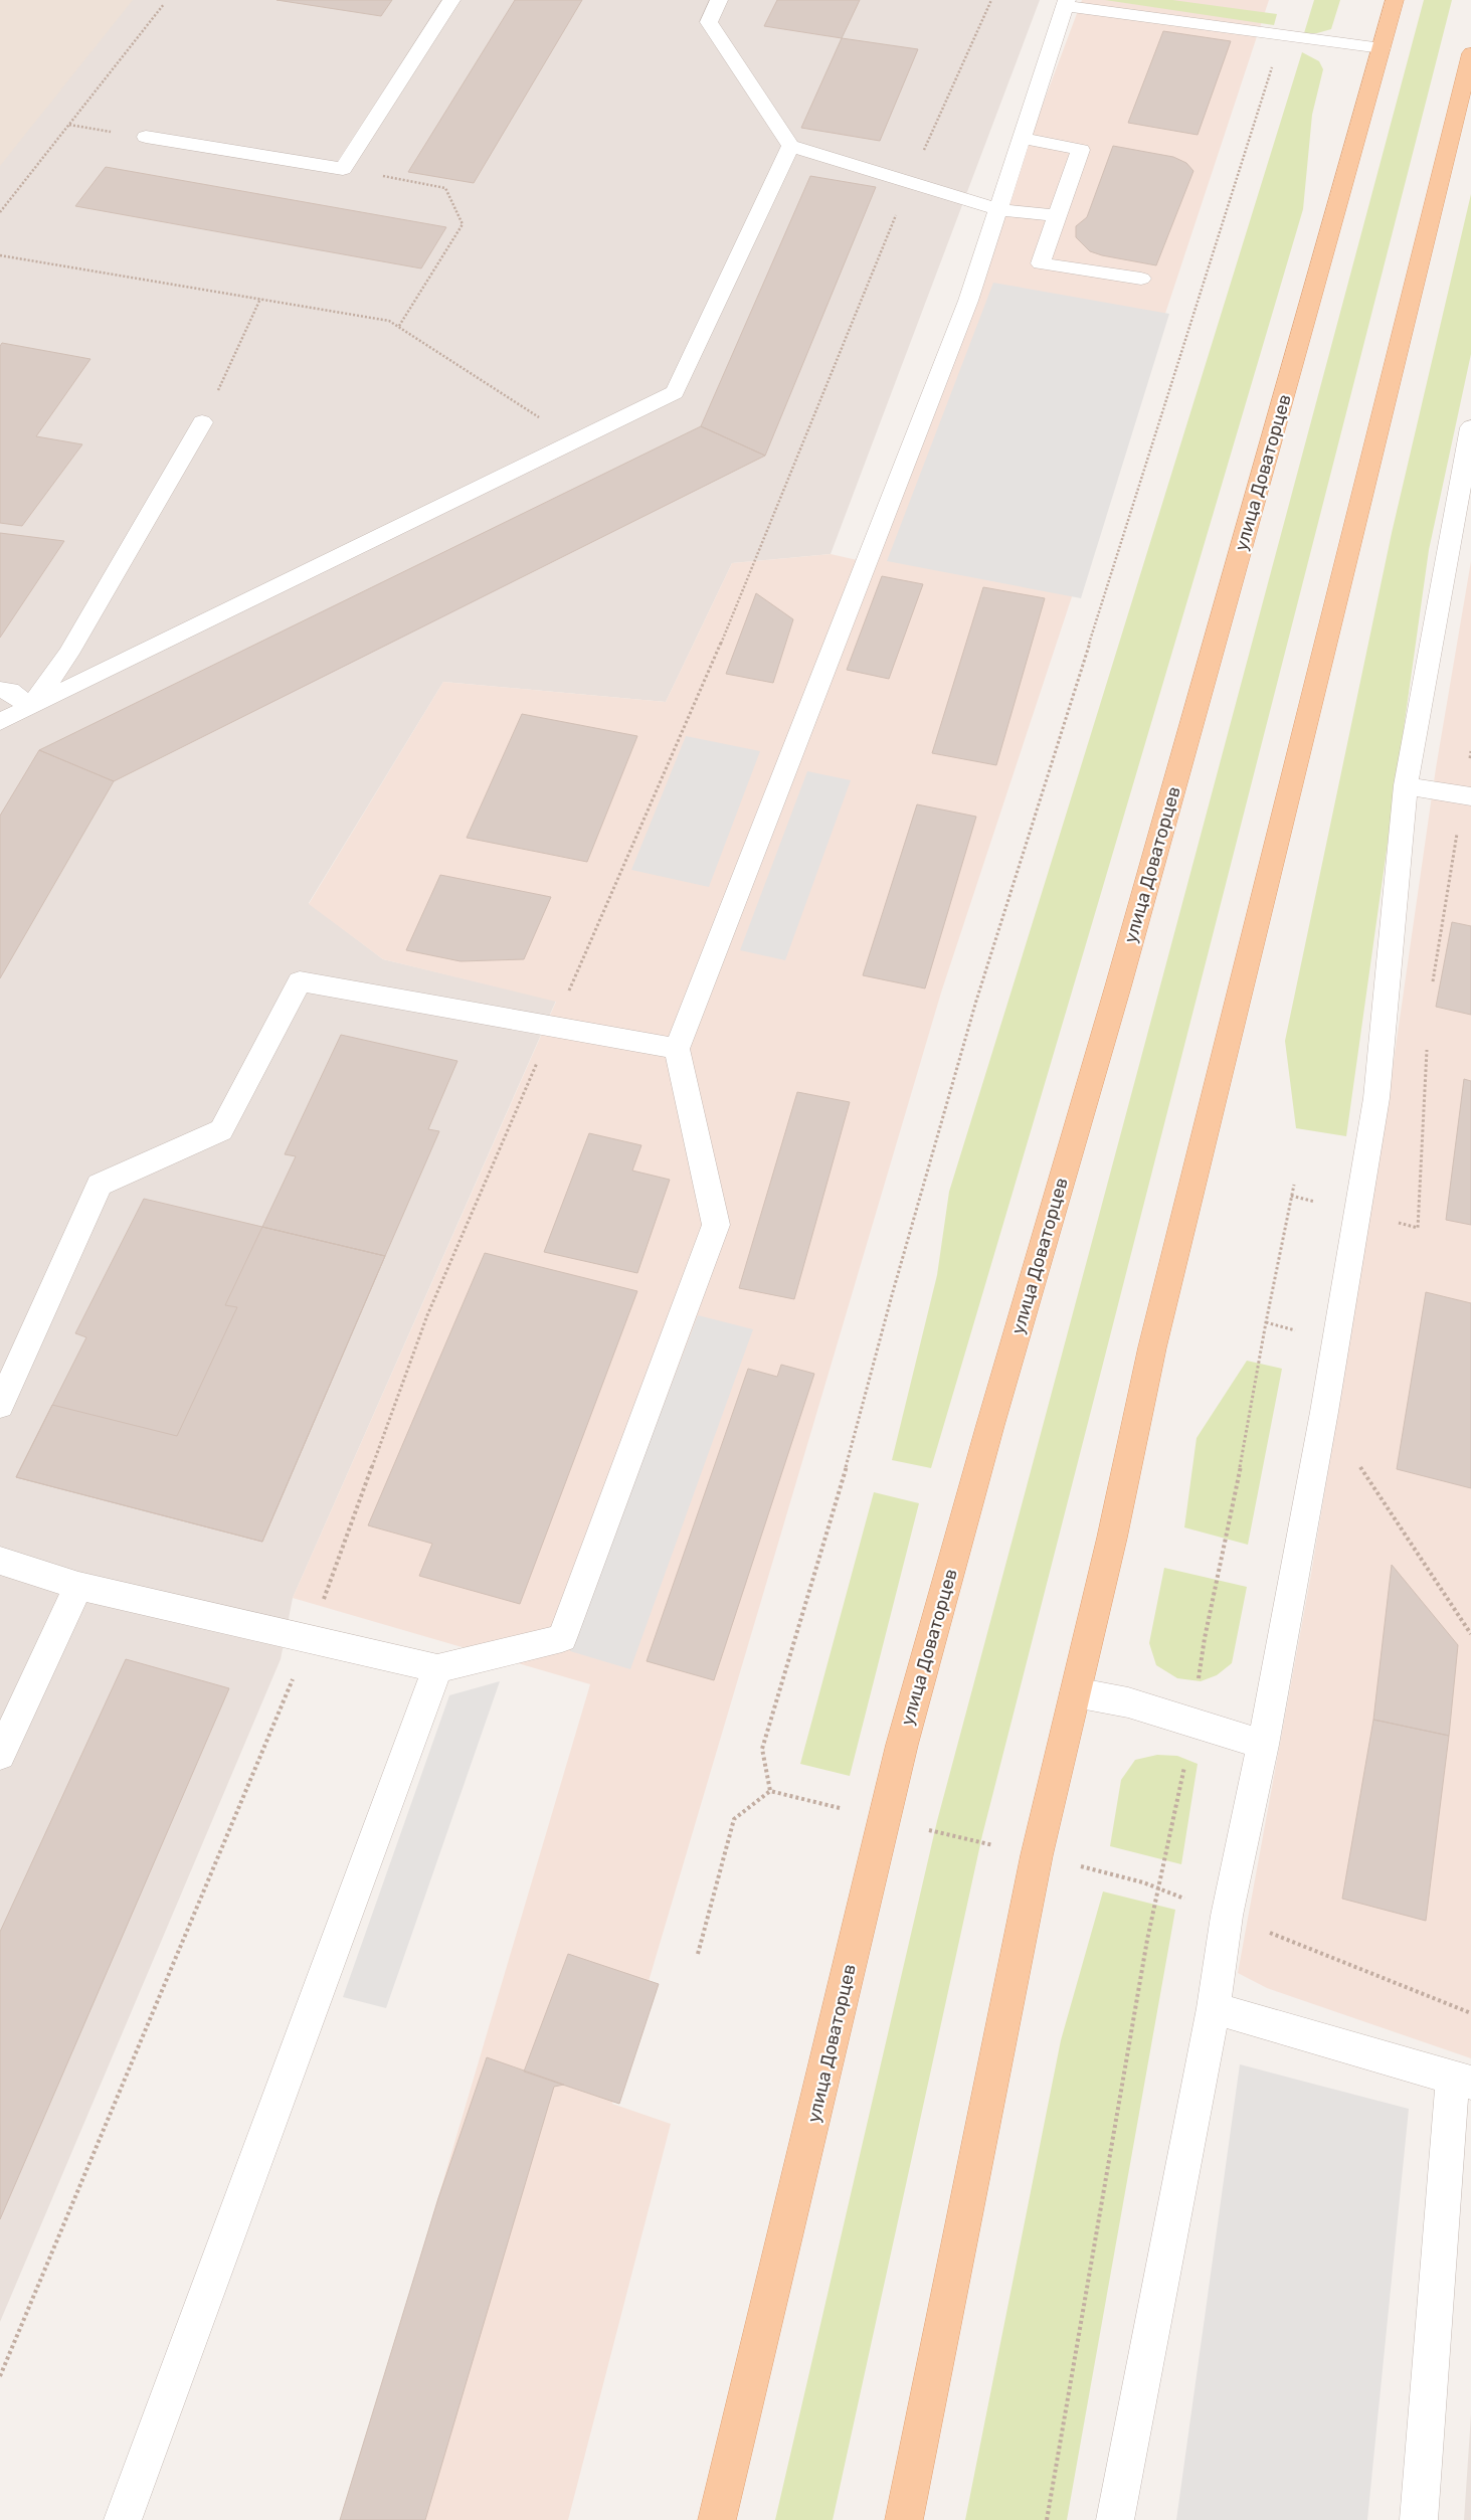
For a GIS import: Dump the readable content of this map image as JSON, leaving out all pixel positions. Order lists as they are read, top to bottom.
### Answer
{
  "streets": {
    "main road": ["улица Доваторцев"]
  }
}
